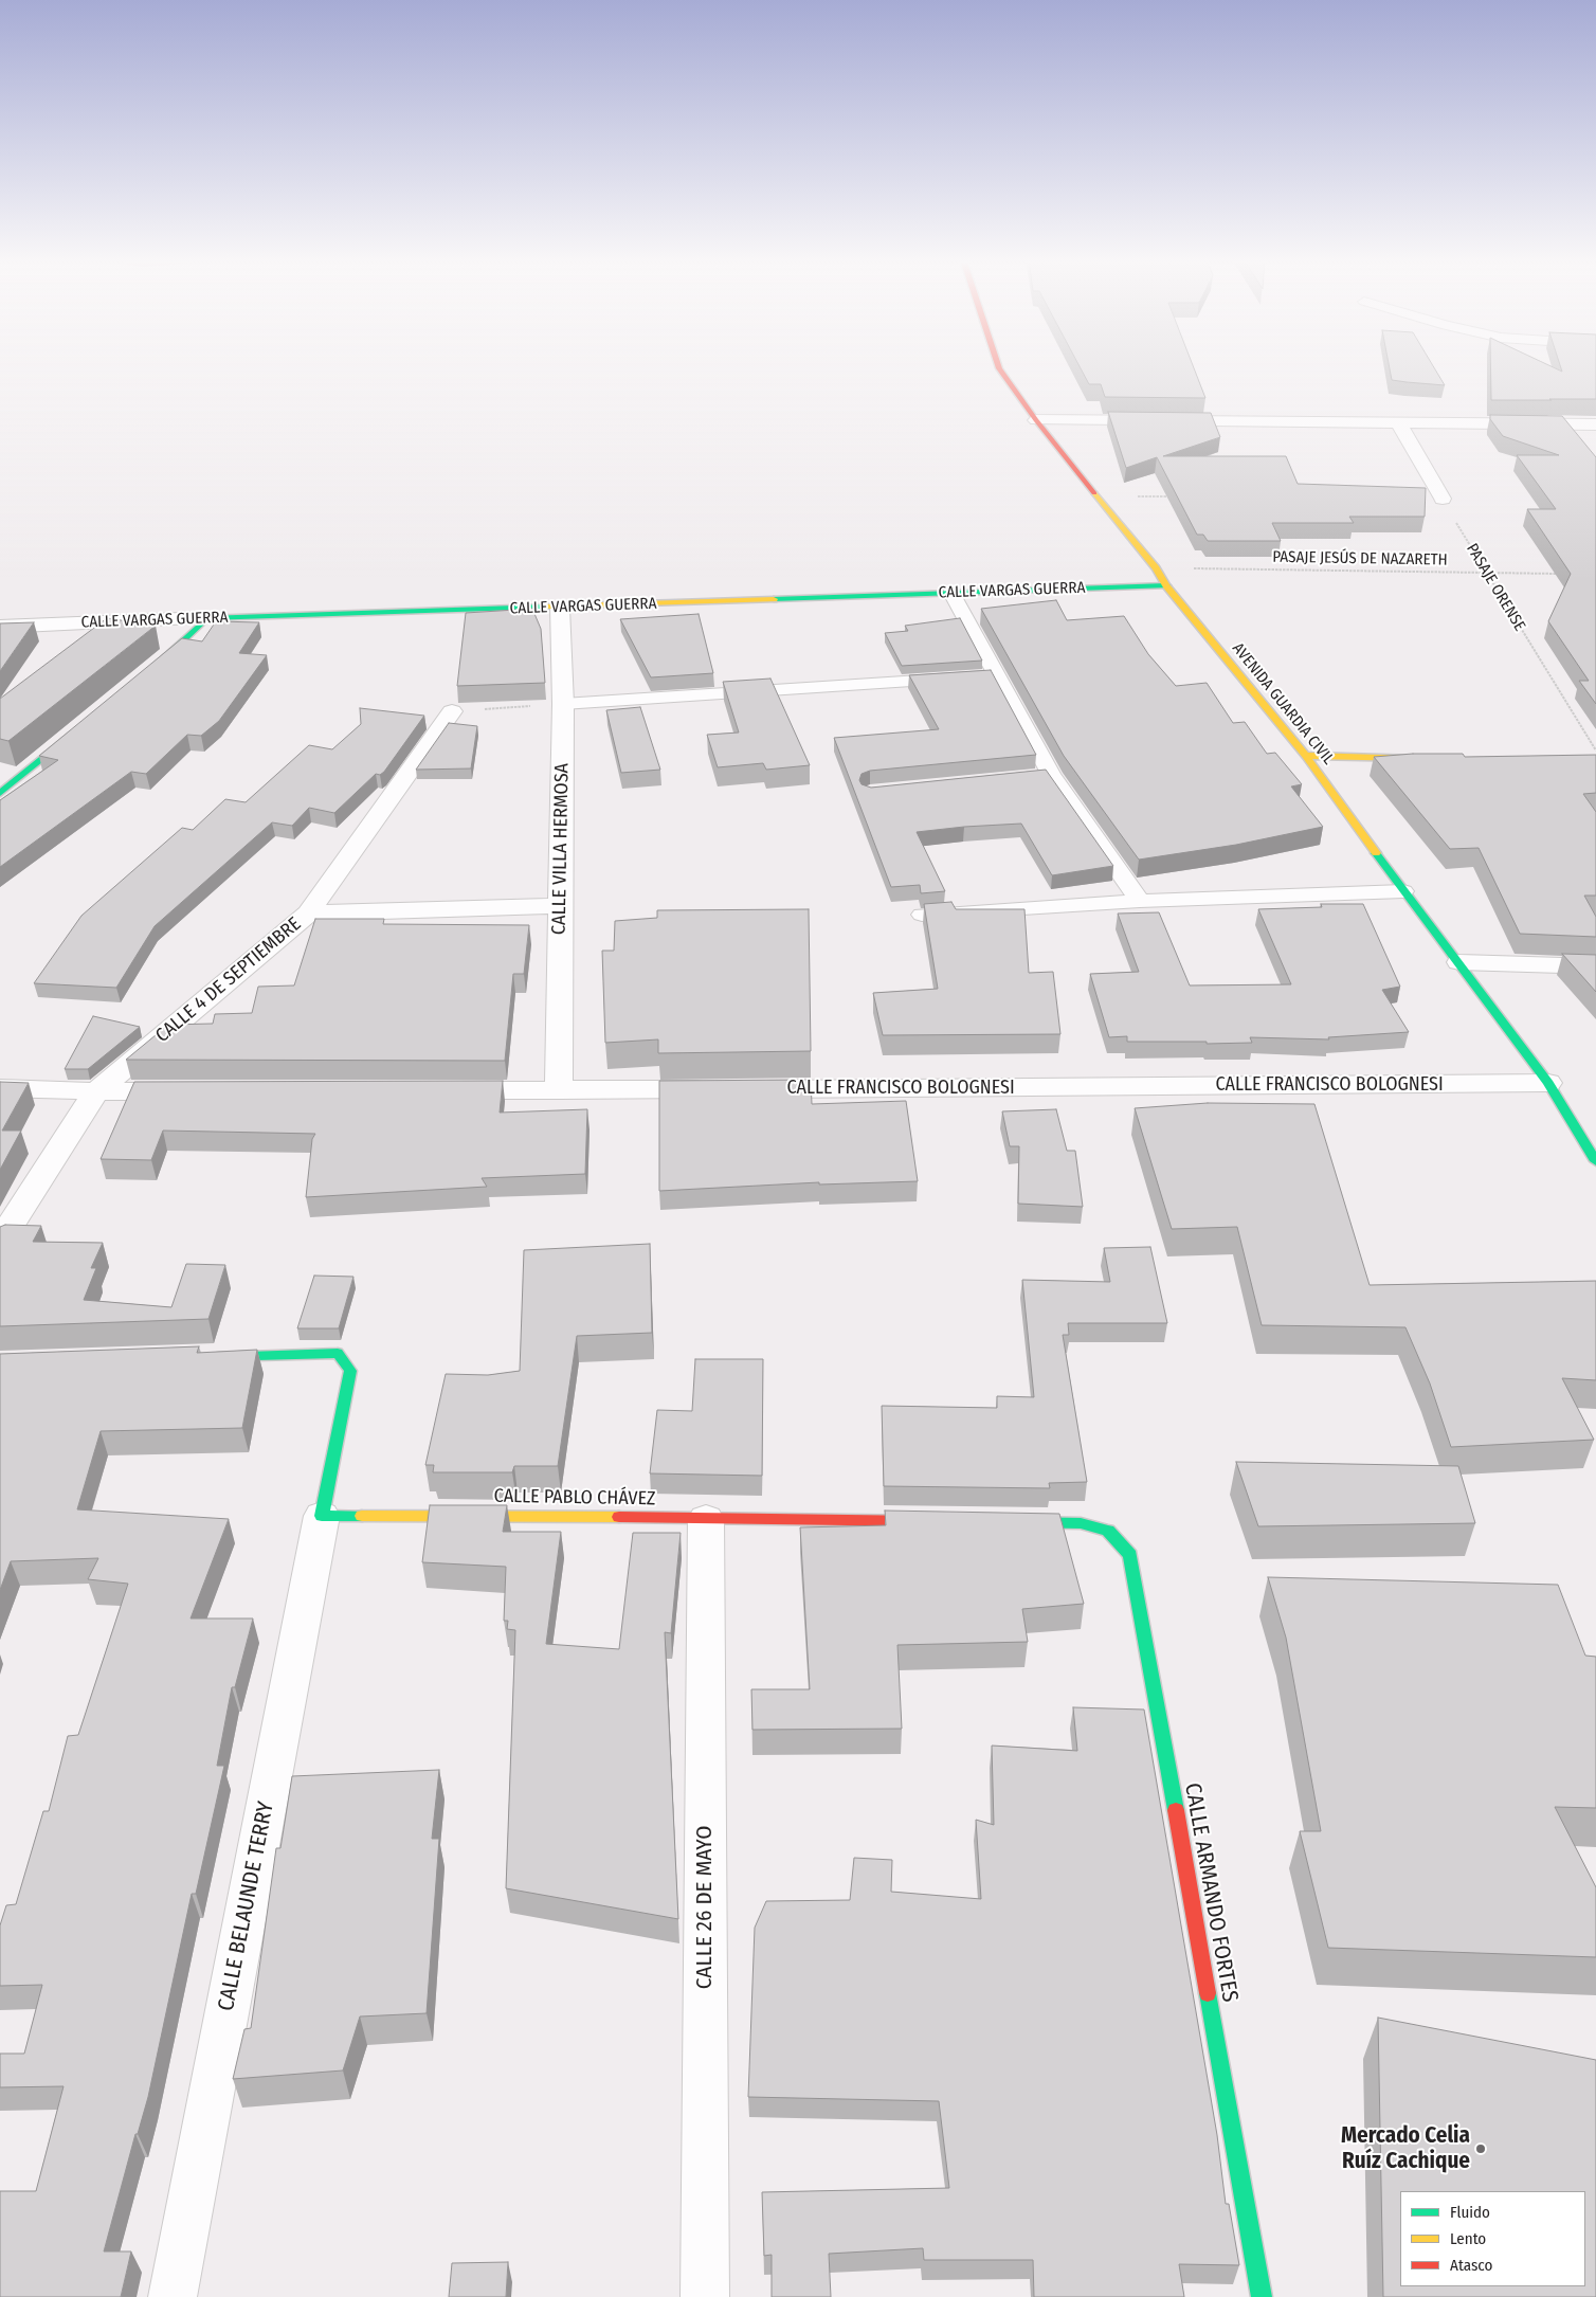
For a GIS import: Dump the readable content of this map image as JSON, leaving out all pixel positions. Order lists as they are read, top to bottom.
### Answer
{
  "streets": {
    "street": [
      "CALLE VARGAS GUERRA",
      "AVENIDA GUARDIA CIVIL",
      "CALLE VILLA HERMOSA",
      "CALLE 4 DE SEPTIEMBRE",
      "CALLE FRANCISCO BOLOGNESI",
      "CALLE PABLO CHÁVEZ",
      "CALLE ARMANDO FORTES",
      "CALLE BELAUNDE TERRY",
      "CALLE 26 DE MAYO"
    ],
    "path": ["PASAJE JESÚS DE NAZARETH", "PASAJE ORENSE"]
  },
  "crossings": [
    ["PASAJE JESÚS DE NAZARETH", "PASAJE ORENSE"],
    ["PASAJE JESÚS DE NAZARETH", "AVENIDA GUARDIA CIVIL"],
    ["CALLE VARGAS GUERRA", "AVENIDA GUARDIA CIVIL"],
    ["CALLE VARGAS GUERRA", "CALLE VILLA HERMOSA"],
    ["AVENIDA GUARDIA CIVIL", "CALLE FRANCISCO BOLOGNESI"],
    ["CALLE VILLA HERMOSA", "CALLE FRANCISCO BOLOGNESI"],
    ["CALLE PABLO CHÁVEZ", "CALLE BELAUNDE TERRY"],
    ["CALLE PABLO CHÁVEZ", "CALLE 26 DE MAYO"]
  ],
  "places": ["Mercado Celia Ruíz Cachique"],
  "legend": ["Fluido", "Lento", "Atasco"]
}
